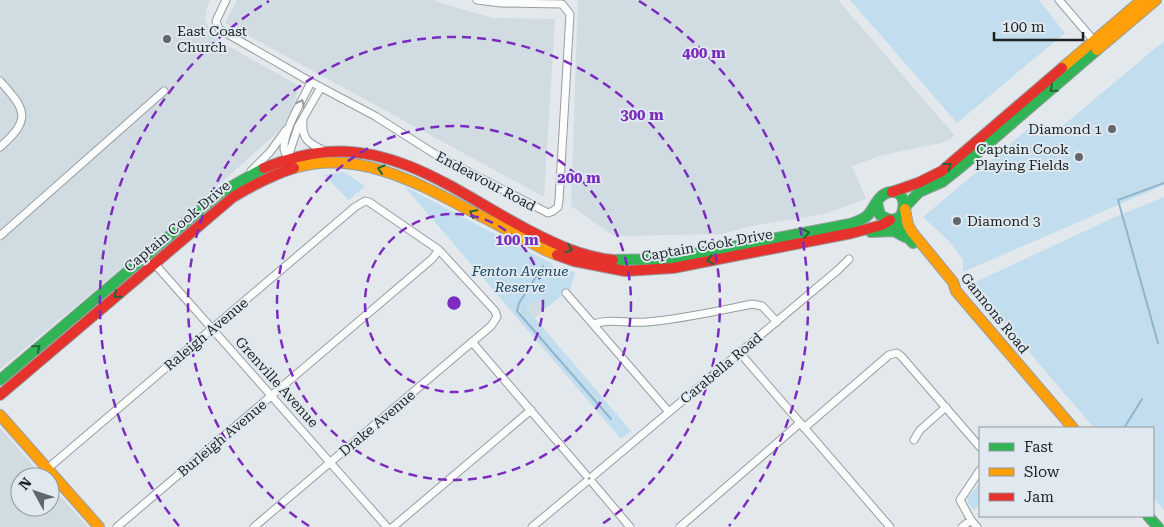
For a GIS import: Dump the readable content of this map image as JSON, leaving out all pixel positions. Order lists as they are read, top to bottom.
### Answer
{
  "streets": {
    "main road": ["Captain Cook Drive", "Gannons Road", "Grenville Avenue"],
    "street": [
      "Endeavour Road",
      "Raleigh Avenue",
      "Carabella Road",
      "Drake Avenue",
      "Burleigh Avenue"
    ]
  },
  "crossings": [
    ["Captain Cook Drive", "Gannons Road"],
    ["Captain Cook Drive", "Grenville Avenue"],
    ["Raleigh Avenue", "Grenville Avenue"],
    ["Raleigh Avenue", "Drake Avenue"],
    ["Raleigh Avenue", "Burleigh Avenue"],
    ["Grenville Avenue", "Drake Avenue"],
    ["Grenville Avenue", "Burleigh Avenue"],
    ["Drake Avenue", "Burleigh Avenue"]
  ],
  "parks": ["Fenton Avenue Reserve"],
  "places": [
    "East Coast Church",
    "Diamond 1",
    "Captain Cook Playing Fields",
    "Diamond 3"
  ],
  "legend": ["Fast", "Slow", "Jam"],
  "scale_bar": "100 m",
  "north": "top left",
  "rings": [
    "400 m",
    "300 m",
    "200 m",
    "100 m"
  ]
}
